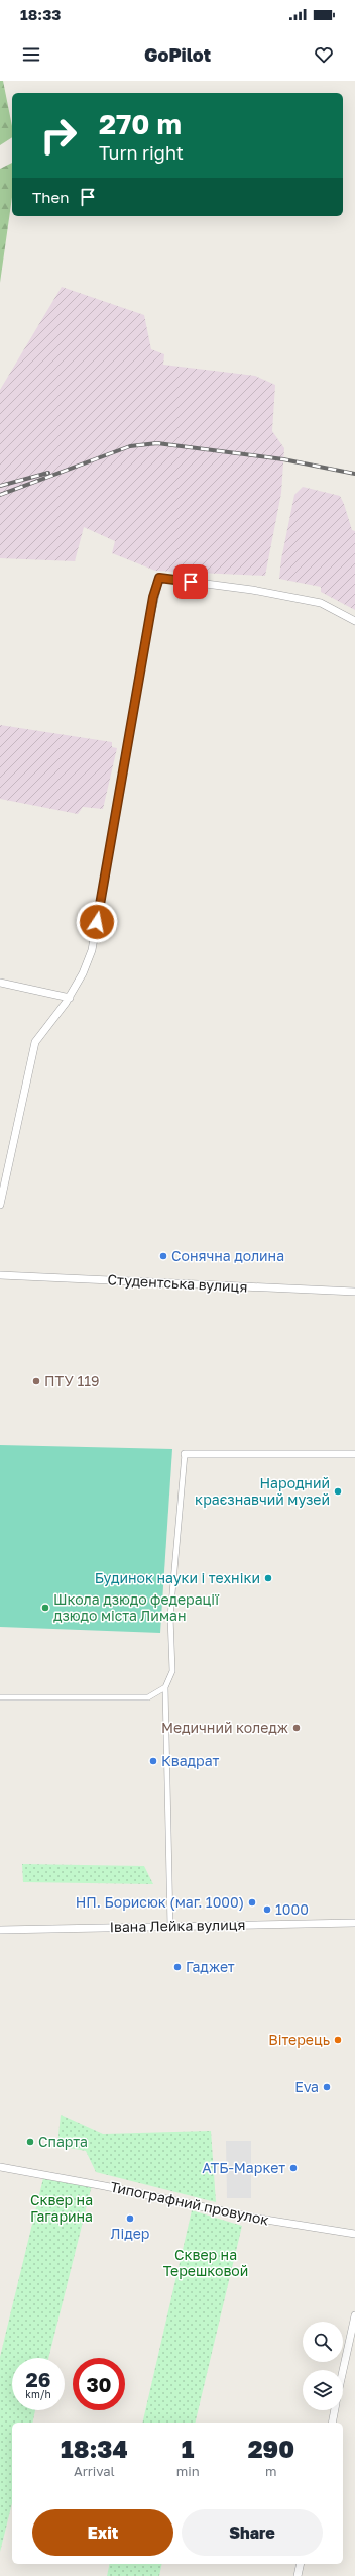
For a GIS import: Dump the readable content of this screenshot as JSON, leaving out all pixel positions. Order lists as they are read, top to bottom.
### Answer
{
  "streets": {
    "street": ["Студентська вулиця", "Івана Лейка вулиця", "Типографний провулок"]
  },
  "parks": ["Сквер на Гагарина", "Сквер на Терешковой"],
  "places": [
    "Сонячна долина",
    "ПТУ 119",
    "Народний краєзнавчий музей",
    "Будинок науки і техніки",
    "Школа дзюдо федерації дзюдо міста Лиман",
    "Медичний коледж",
    "Квадрат",
    "НП. Борисюк (маг. 1000)",
    "1000",
    "Гаджет",
    "Вітерець",
    "Eva",
    "Спарта",
    "АТБ-Маркет",
    "Лідер"
  ],
  "page": {
    "status": "18:33",
    "header": "GoPilot",
    "turn": ["270 m", "Turn right"],
    "then": "Then",
    "speed": "26 km/h",
    "limit": "30",
    "eta": [
      "18:34",
      "Arrival",
      "1",
      "min",
      "290",
      "m"
    ],
    "buttons": ["Exit", "Share"]
  }
}
